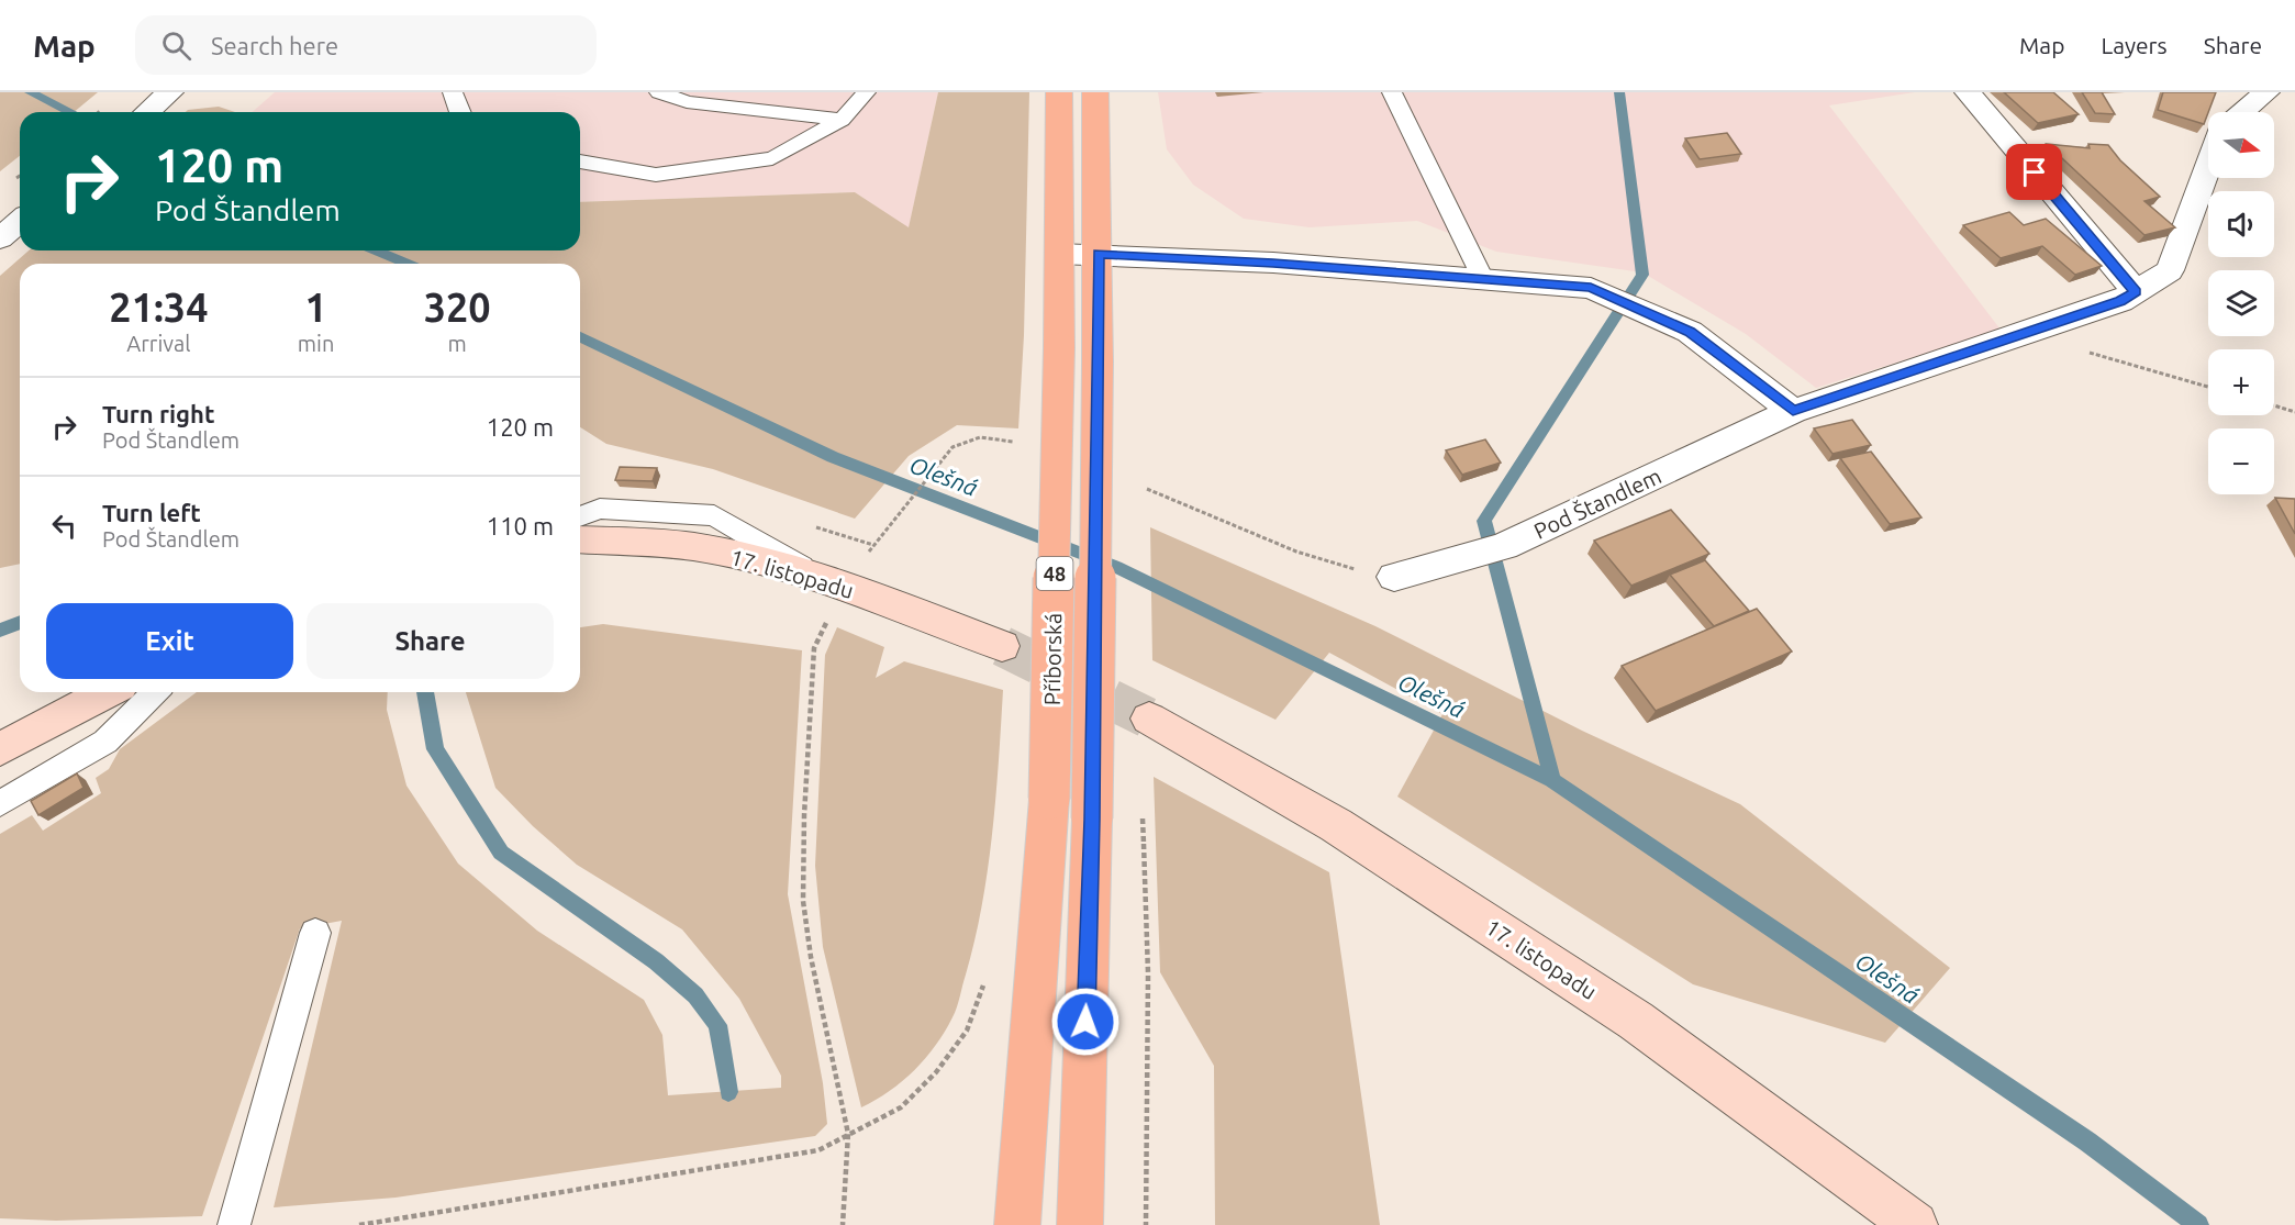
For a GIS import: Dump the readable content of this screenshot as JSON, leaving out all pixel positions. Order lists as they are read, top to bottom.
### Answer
{
  "streets": {
    "main road": ["17. listopadu", "48", "Příborská"],
    "street": ["Pod Štandlem"]
  },
  "water": ["Olešná"],
  "north": "right",
  "page": {
    "header": "Map",
    "search": "Search here",
    "nav": ["Map", "Layers", "Share"],
    "map_buttons": ["+", "−"],
    "turn": ["120 m", "Pod Štandlem"],
    "eta": [
      "21:34",
      "Arrival",
      "1",
      "min",
      "320",
      "m"
    ],
    "list": [
      {
        "name": "Turn right",
        "note": "Pod Štandlem",
        "value": "120 m"
      },
      {
        "name": "Turn left",
        "note": "Pod Štandlem",
        "value": "110 m"
      }
    ],
    "buttons": ["Exit", "Share"]
  }
}
